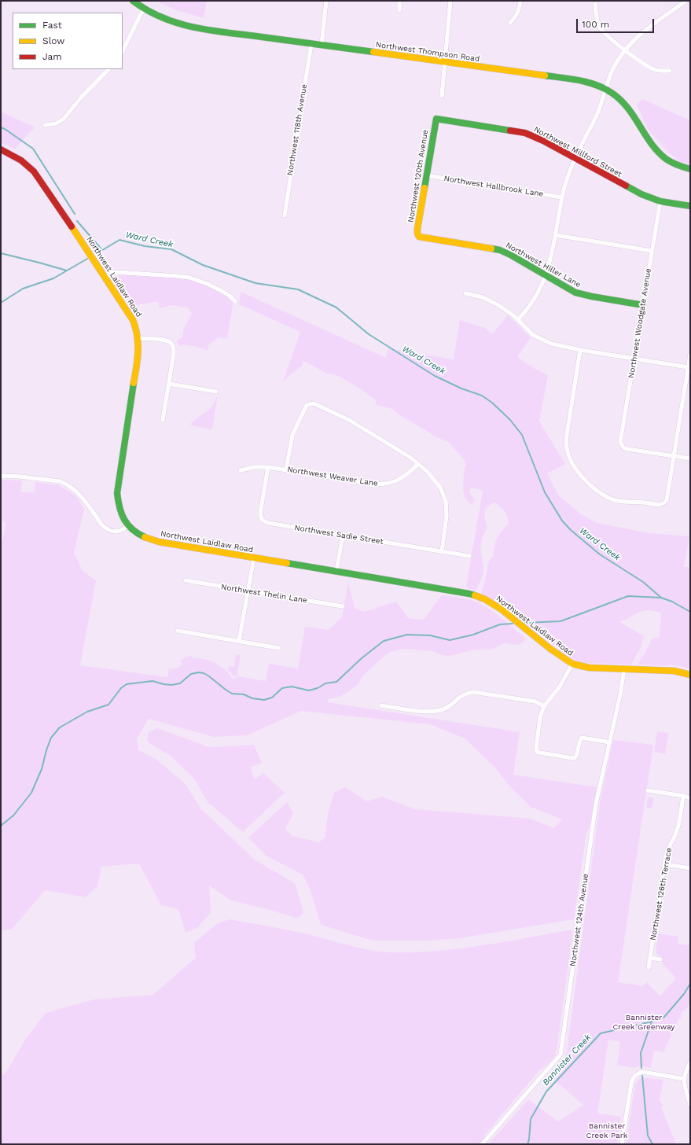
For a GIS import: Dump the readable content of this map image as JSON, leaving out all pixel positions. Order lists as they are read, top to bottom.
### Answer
{
  "streets": {
    "street": [
      "Northwest Thompson Road",
      "Northwest 118th Avenue",
      "Northwest Millford Street",
      "Northwest 120th Avenue",
      "Northwest Hallbrook Lane",
      "Northwest Hiller Lane",
      "Northwest Laidlaw Road",
      "Northwest Woodgate Avenue",
      "Northwest Weaver Lane",
      "Northwest Sadie Street",
      "Northwest Thelin Lane",
      "Northwest 126th Terrace",
      "Northwest 124th Avenue"
    ]
  },
  "crossings": [
    ["Northwest Thompson Road", "Northwest 118th Avenue"],
    ["Northwest Millford Street", "Northwest 120th Avenue"],
    ["Northwest Millford Street", "Northwest Woodgate Avenue"],
    ["Northwest 120th Avenue", "Northwest Hallbrook Lane"],
    ["Northwest 120th Avenue", "Northwest Hiller Lane"],
    ["Northwest Hiller Lane", "Northwest Woodgate Avenue"],
    ["Northwest Laidlaw Road", "Northwest 124th Avenue"],
    ["Northwest Weaver Lane", "Northwest Sadie Street"]
  ],
  "water": ["Ward Creek", "Bannister Creek"],
  "parks": ["Bannister Creek Greenway", "Bannister Creek Park"],
  "legend": ["Fast", "Slow", "Jam"],
  "scale_bar": "100 m"
}
